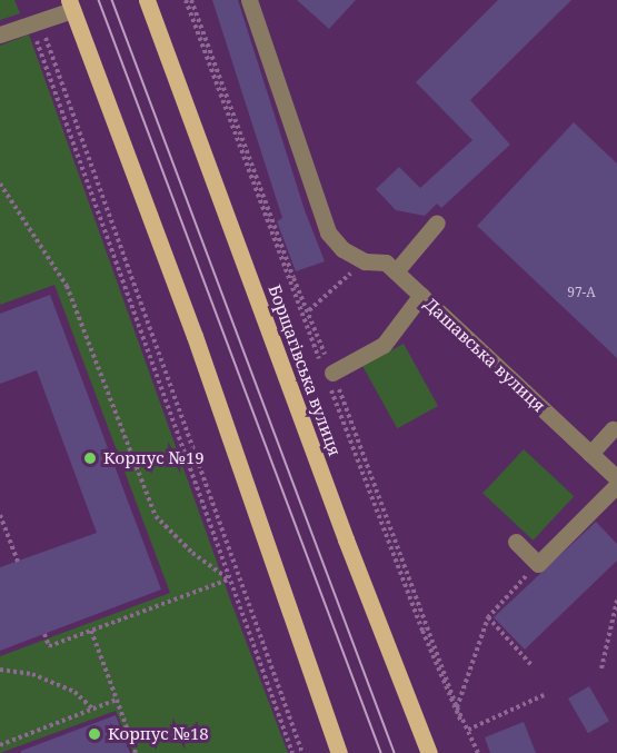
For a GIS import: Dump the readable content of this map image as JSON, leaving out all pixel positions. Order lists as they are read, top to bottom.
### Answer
{
  "streets": {
    "main road": ["Борщагівська вулиця"],
    "street": ["Дашавська вулиця"]
  },
  "places": ["Корпус №19", "Корпус №18"],
  "house_numbers": ["97-А"]
}
